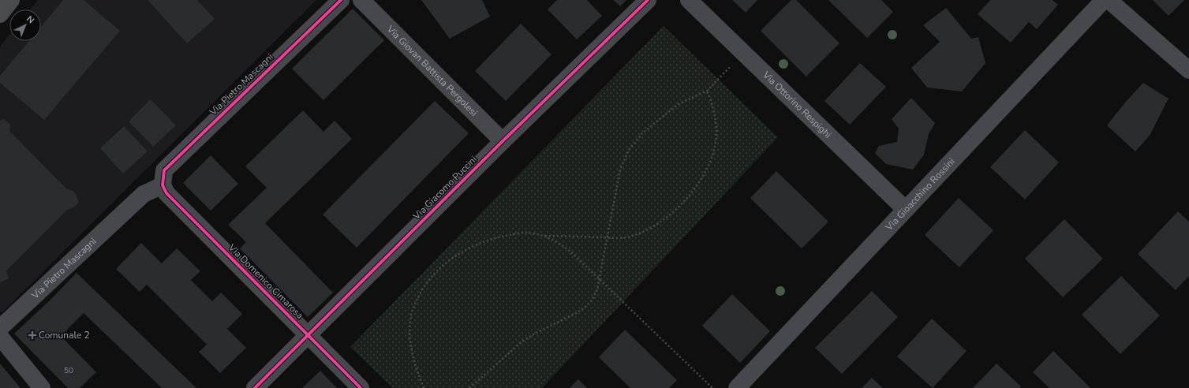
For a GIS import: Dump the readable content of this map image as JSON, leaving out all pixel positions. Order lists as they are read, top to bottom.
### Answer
{
  "streets": {
    "street": [
      "Via Giovan Battista Pergolesi",
      "Via Pietro Mascagni",
      "Via Ottorino Respighi",
      "Via Giacomo Puccini",
      "Via Gioacchino Rossini",
      "Via Domenico Cimarosa"
    ]
  },
  "crossings": [
    ["Via Giovan Battista Pergolesi", "Via Giacomo Puccini"],
    ["Via Pietro Mascagni", "Via Domenico Cimarosa"],
    ["Via Ottorino Respighi", "Via Gioacchino Rossini"],
    ["Via Giacomo Puccini", "Via Domenico Cimarosa"]
  ],
  "places": {
    "health": ["Comunale 2"]
  },
  "house_numbers": ["50"],
  "north": "top right"
}
